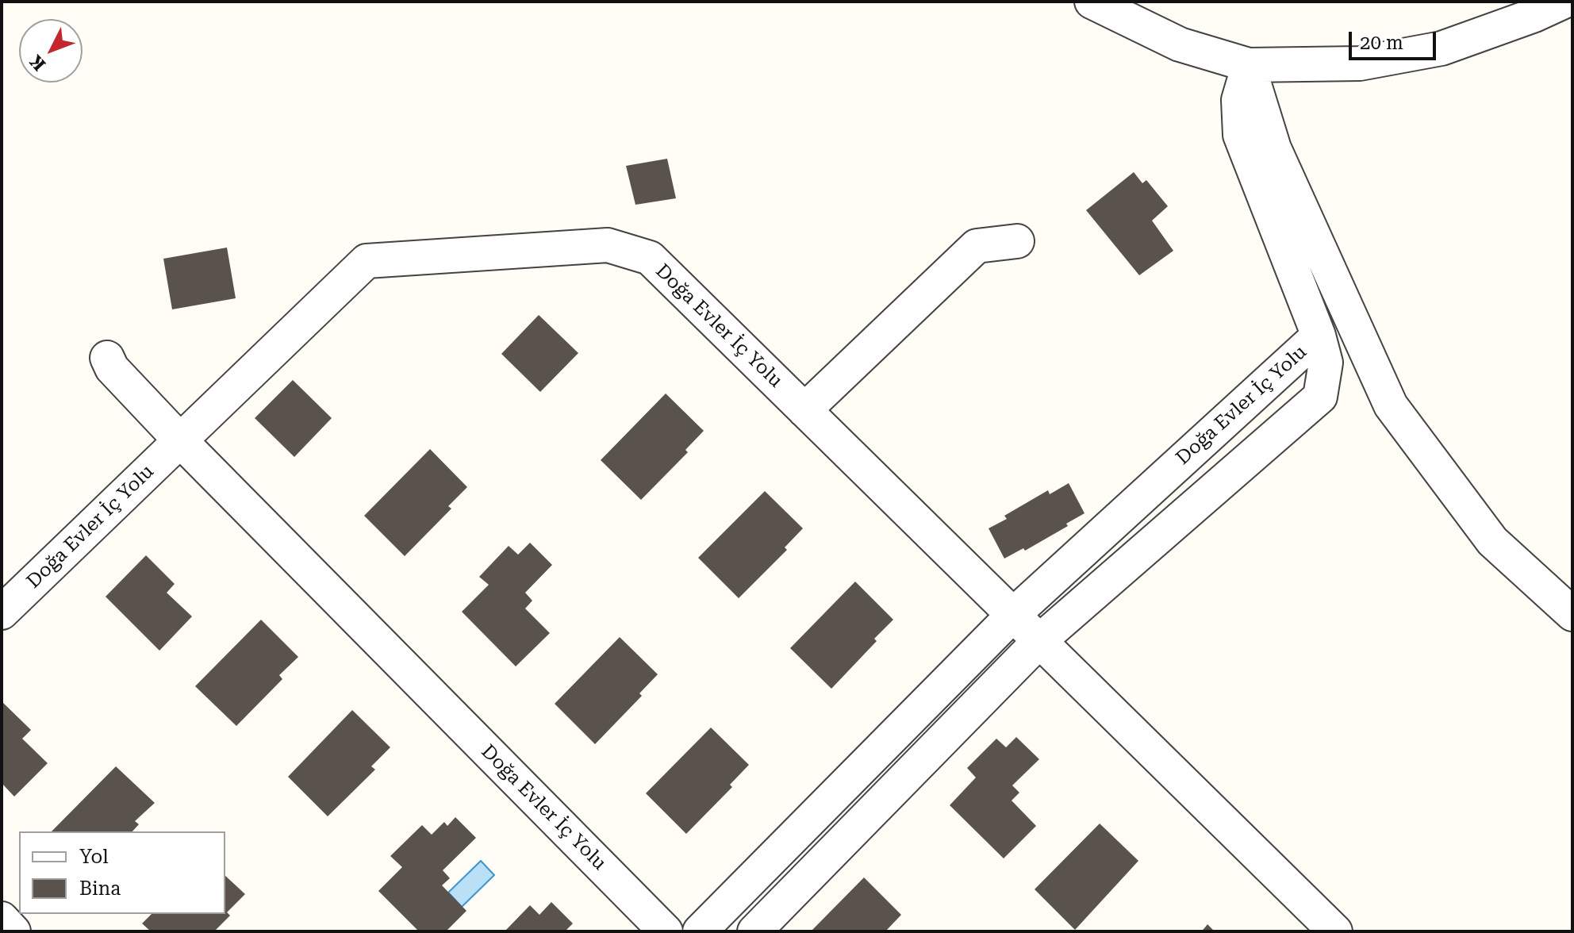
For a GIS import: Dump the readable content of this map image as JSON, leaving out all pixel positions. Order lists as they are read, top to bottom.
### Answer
{
  "streets": {
    "street": ["Doğa Evler İç Yolu"]
  },
  "legend": ["Yol", "Bina"],
  "scale_bar": "20 m",
  "north": "bottom left"
}
